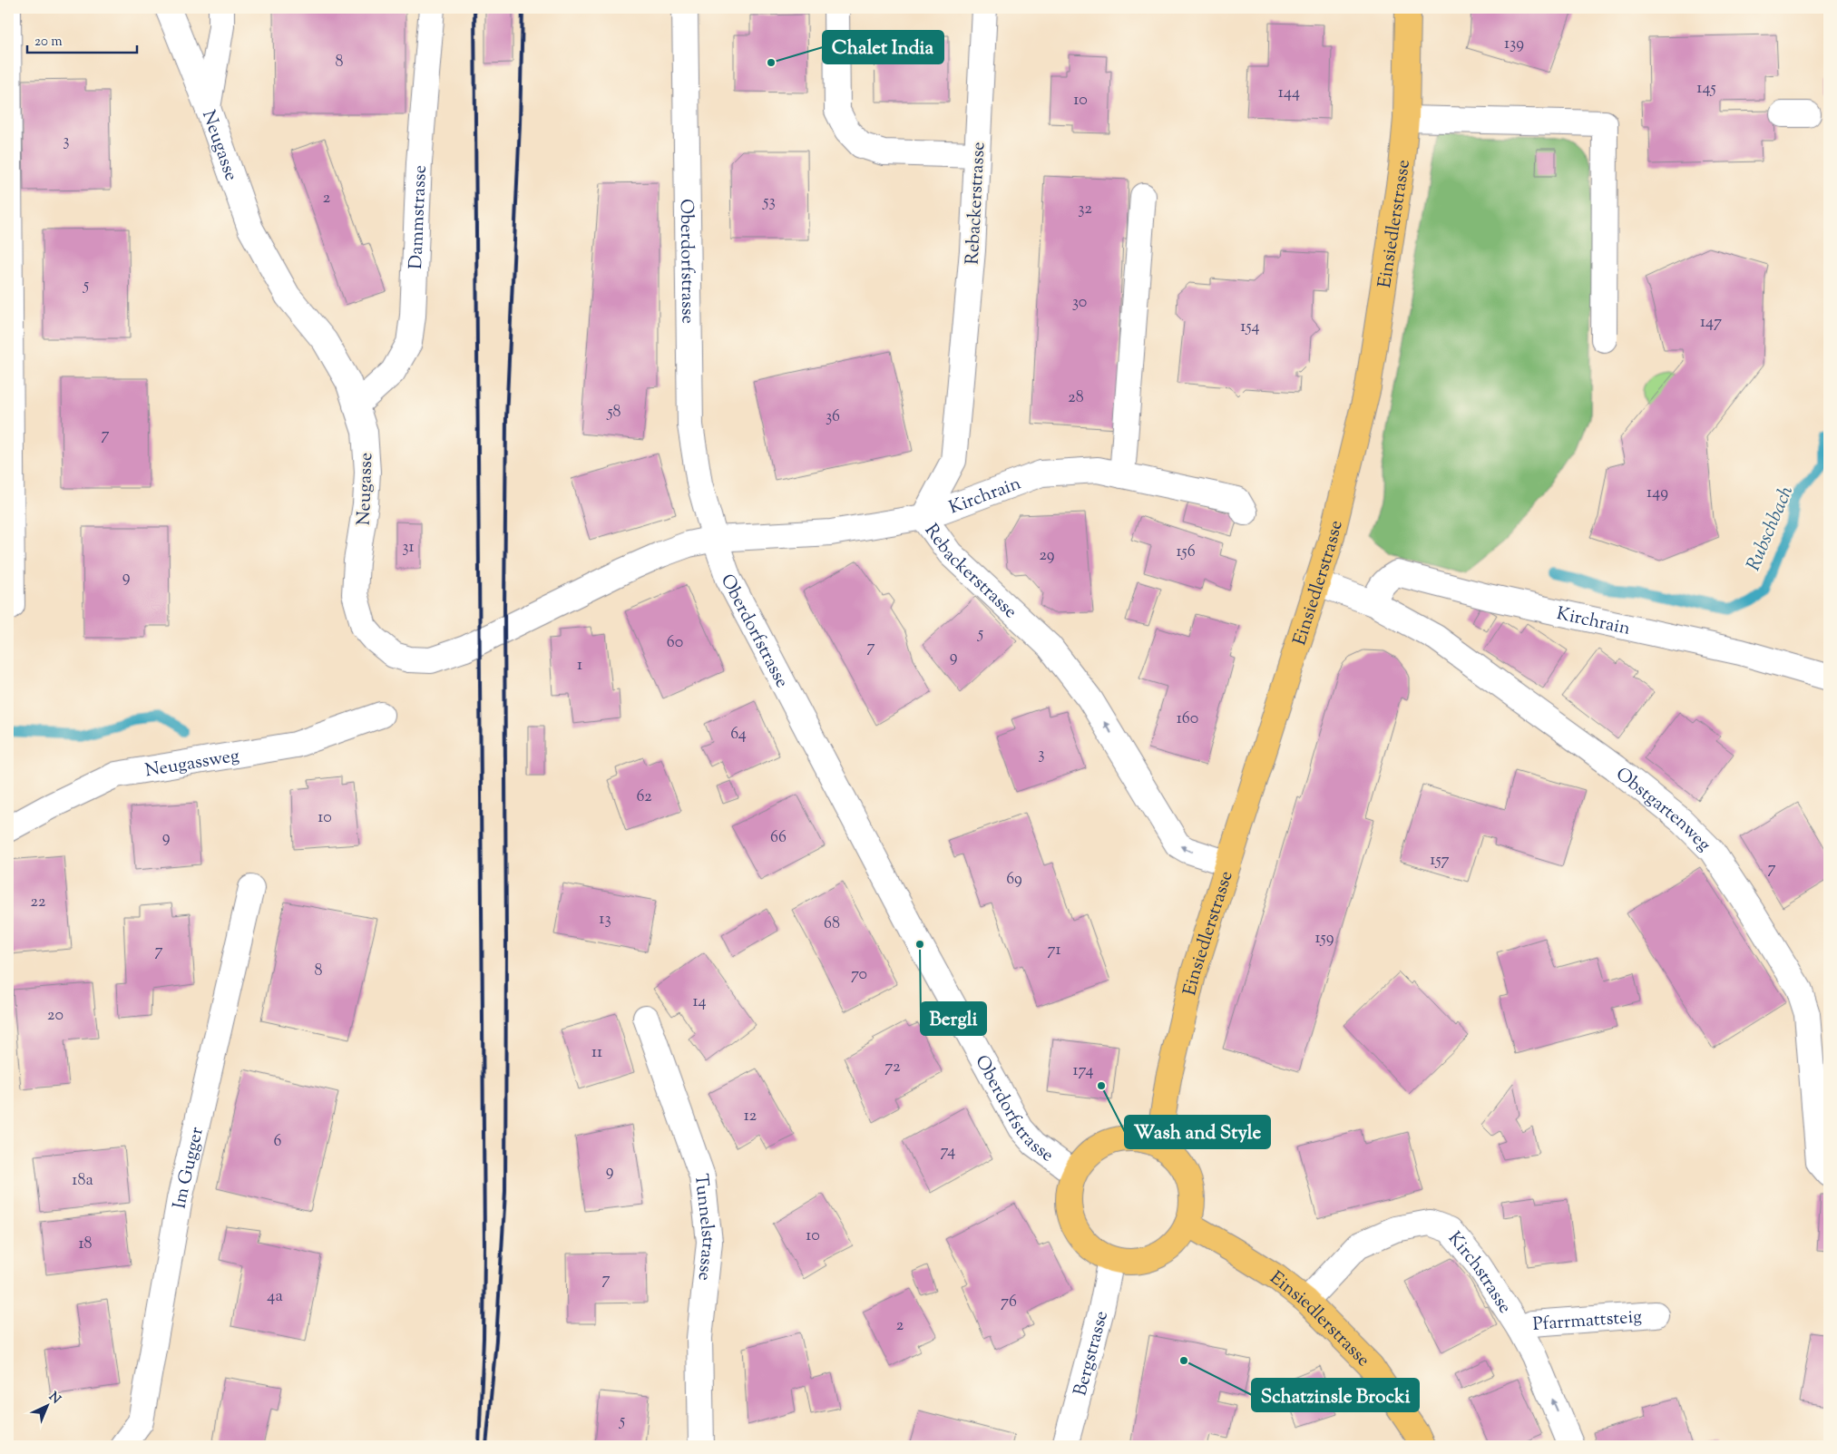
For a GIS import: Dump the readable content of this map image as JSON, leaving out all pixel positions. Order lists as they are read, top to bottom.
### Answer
{
  "streets": {
    "main road": ["Einsiedlerstrasse"],
    "street": [
      "Neugasse",
      "Rebackerstrasse",
      "Dammstrasse",
      "Oberdorfstrasse",
      "Kirchrain",
      "Neugassweg",
      "Obstgartenweg",
      "Im Gugger",
      "Tunnelstrasse",
      "Kirchstrasse",
      "Pfarrmattsteig",
      "Bergstrasse"
    ]
  },
  "crossings": [
    ["Neugasse", "Dammstrasse"],
    ["Neugasse", "Oberdorfstrasse"],
    ["Neugasse", "Kirchrain"],
    ["Rebackerstrasse", "Einsiedlerstrasse"],
    ["Rebackerstrasse", "Kirchrain"],
    ["Einsiedlerstrasse", "Oberdorfstrasse"],
    ["Einsiedlerstrasse", "Obstgartenweg"],
    ["Einsiedlerstrasse", "Kirchstrasse"],
    ["Einsiedlerstrasse", "Bergstrasse"],
    ["Oberdorfstrasse", "Kirchrain"],
    ["Oberdorfstrasse", "Bergstrasse"],
    ["Kirchrain", "Obstgartenweg"],
    ["Kirchstrasse", "Pfarrmattsteig"]
  ],
  "one_way": ["Rebackerstrasse"],
  "water": ["Rubschbach"],
  "places": [
    "Chalet India",
    "Bergli",
    "Wash and Style",
    "Schatzinsle Brocki"
  ],
  "house_numbers": [
    "139",
    "8",
    "145",
    "144",
    "10",
    "3",
    "2",
    "53",
    "32",
    "5",
    "30",
    "147",
    "154",
    "28",
    "58",
    "36",
    "7",
    "149",
    "31",
    "156",
    "29",
    "9",
    "5",
    "60",
    "7",
    "9",
    "1",
    "160",
    "64",
    "3",
    "62",
    "10",
    "9",
    "66",
    "157",
    "7",
    "69",
    "22",
    "13",
    "68",
    "159",
    "71",
    "7",
    "8",
    "70",
    "14",
    "20",
    "11",
    "72",
    "174",
    "12",
    "6",
    "74",
    "9",
    "18a",
    "10",
    "18",
    "7",
    "4a",
    "76",
    "2",
    "5"
  ],
  "scale_bar": "20 m",
  "north": "top right"
}
